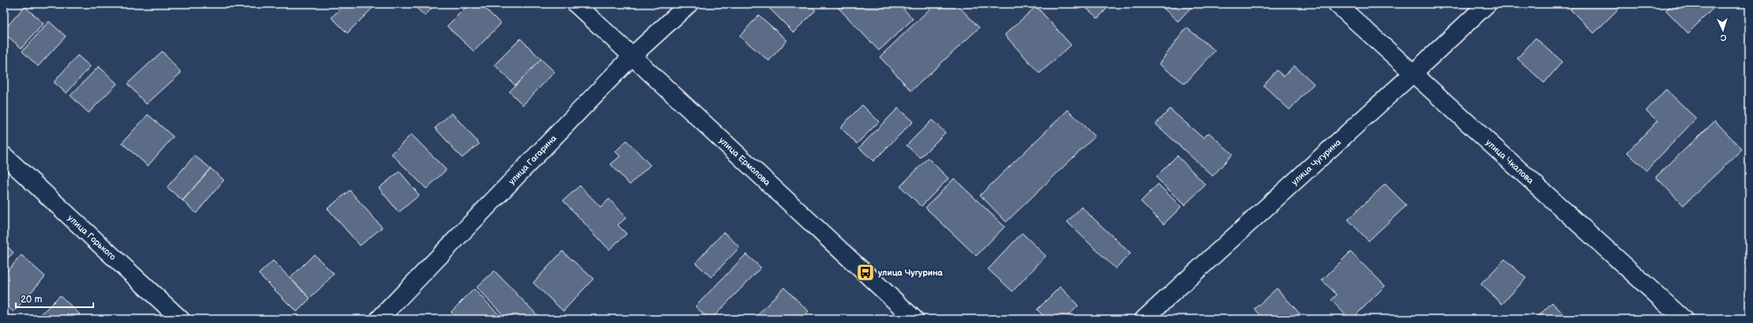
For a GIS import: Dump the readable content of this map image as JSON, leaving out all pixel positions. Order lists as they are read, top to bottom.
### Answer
{
  "streets": {
    "street": [
      "улица Гагарина",
      "улица Ермолова",
      "улица Чугурина",
      "улица Чкалова",
      "улица Горького"
    ]
  },
  "crossings": [
    ["улица Гагарина", "улица Ермолова"],
    ["улица Чугурина", "улица Чкалова"]
  ],
  "places": {
    "bus stop": ["улица Чугурина"]
  },
  "scale_bar": "20 m",
  "north": "bottom"
}
